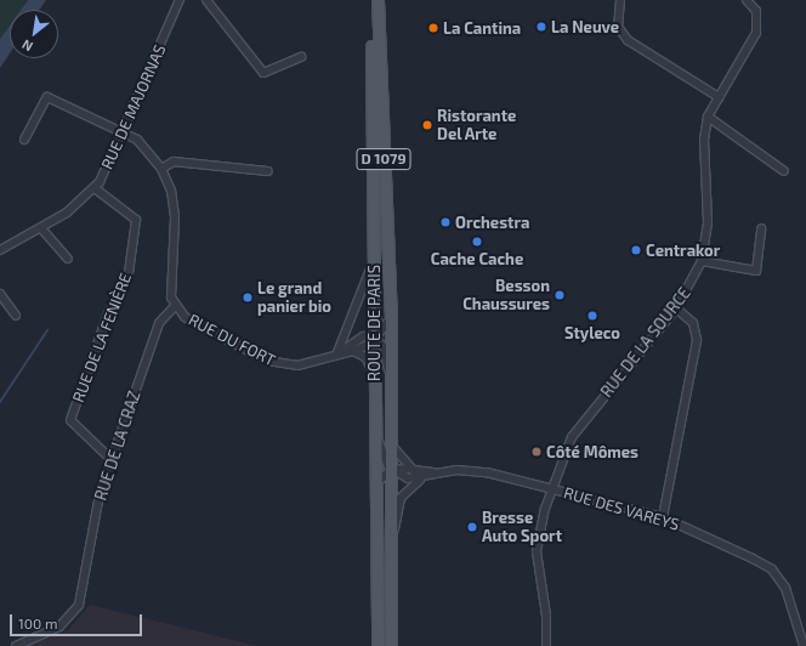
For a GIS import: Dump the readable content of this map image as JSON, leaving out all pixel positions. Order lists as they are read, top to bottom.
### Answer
{
  "streets": {
    "main road": ["D 1079", "ROUTE DE PARIS"],
    "street": [
      "RUE DE MAJORNAS",
      "RUE DE LA FENIÈRE",
      "RUE DU FORT",
      "RUE DE LA SOURCE",
      "RUE DE LA CRAZ",
      "RUE DES VAREYS"
    ]
  },
  "crossings": [
    ["RUE DE MAJORNAS", "RUE DE LA FENIÈRE"],
    ["RUE DE MAJORNAS", "RUE DU FORT"],
    ["ROUTE DE PARIS", "RUE DU FORT"],
    ["ROUTE DE PARIS", "RUE DES VAREYS"],
    ["RUE DE LA FENIÈRE", "RUE DE LA CRAZ"],
    ["RUE DU FORT", "RUE DE LA CRAZ"],
    ["RUE DE LA SOURCE", "RUE DES VAREYS"]
  ],
  "places": [
    "La Neuve",
    "La Cantina",
    "Ristorante Del Arte",
    "Orchestra",
    "Cache Cache",
    "Centrakor",
    "Besson Chaussures",
    "Le grand panier bio",
    "Styleco",
    "Côté Mômes",
    "Bresse Auto Sport"
  ],
  "scale_bar": "100 m",
  "north": "bottom left"
}
